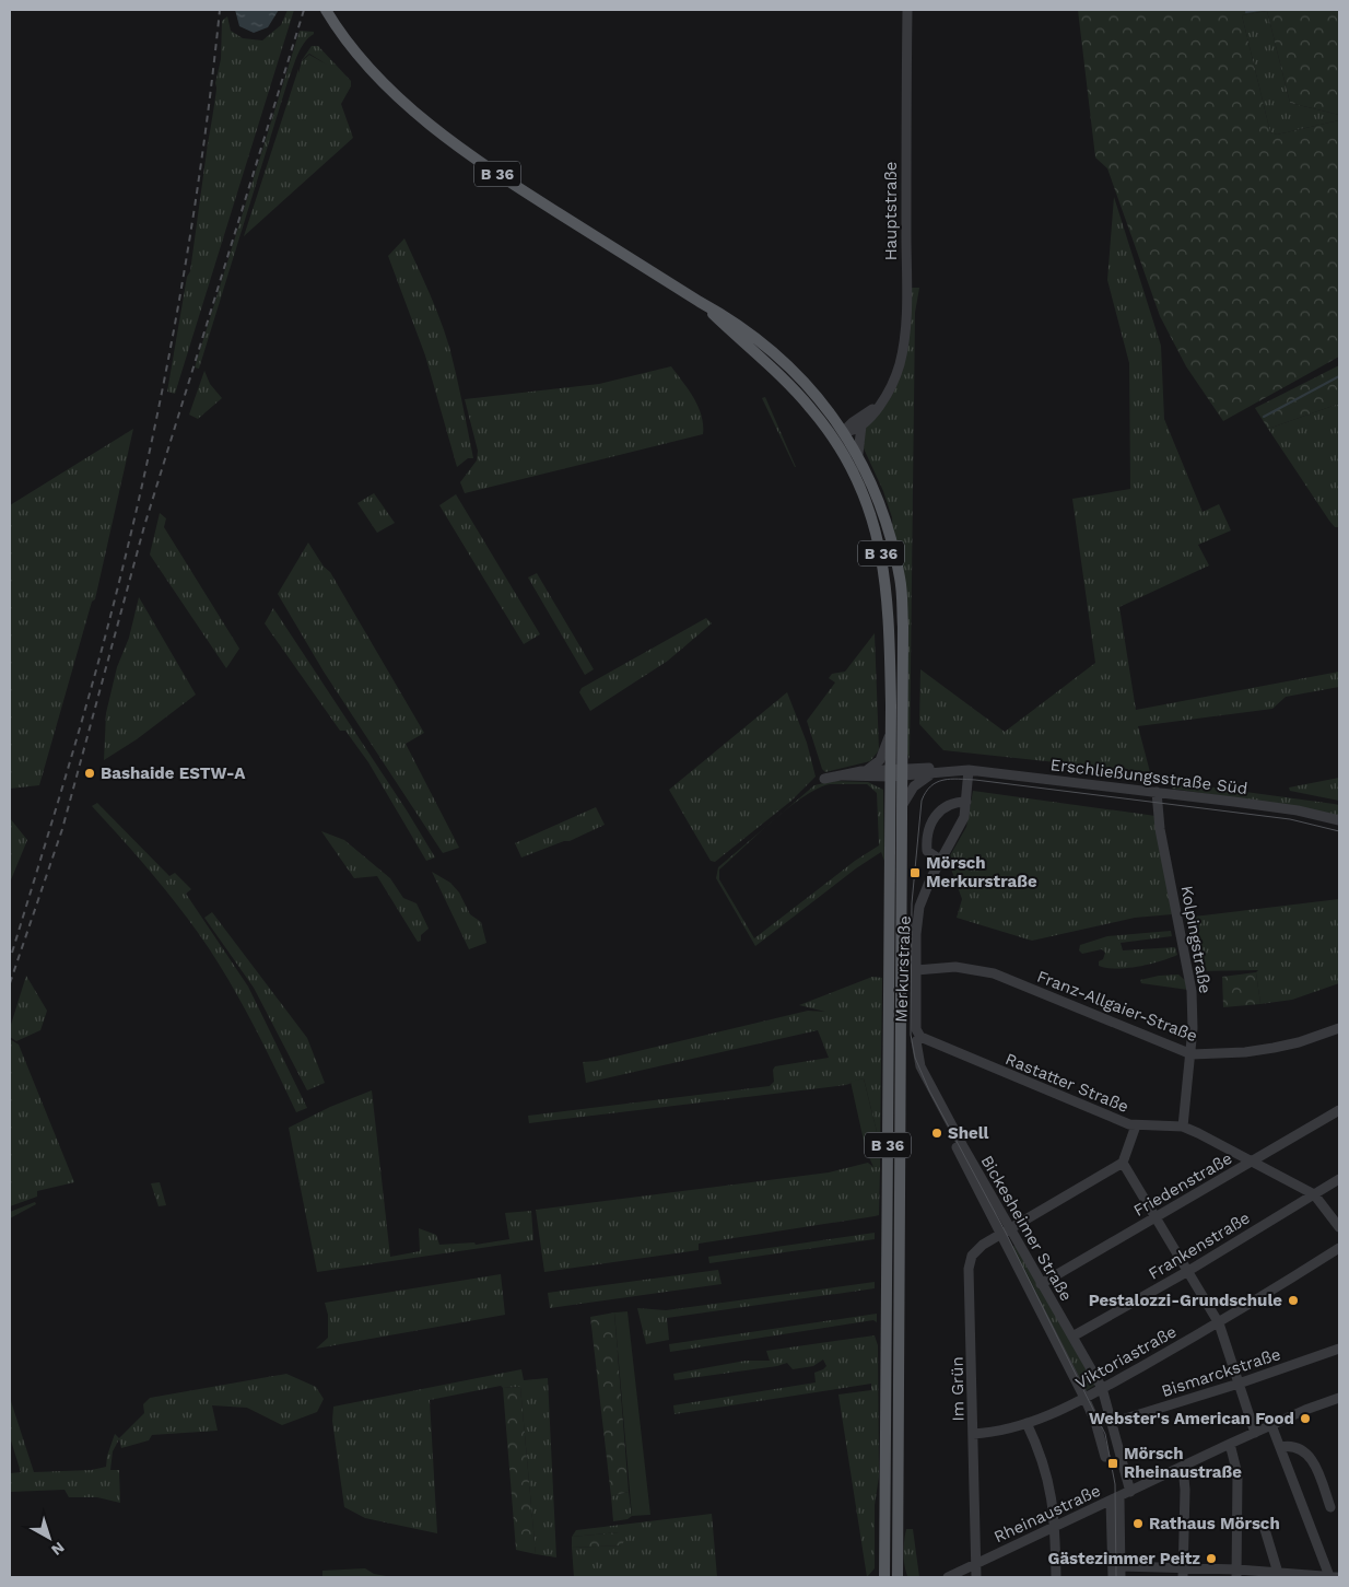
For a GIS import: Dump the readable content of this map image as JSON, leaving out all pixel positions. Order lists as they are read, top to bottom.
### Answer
{
  "streets": {
    "main road": ["B 36"],
    "street": [
      "Hauptstraße",
      "Erschließungsstraße Süd",
      "Kolpingstraße",
      "Merkurstraße",
      "Franz-Allgaier-Straße",
      "Rastatter Straße",
      "Friedenstraße",
      "Bickesheimer Straße",
      "Frankenstraße",
      "Viktoriastraße",
      "Bismarckstraße",
      "Im Grün",
      "Rheinaustraße"
    ]
  },
  "crossings": [
    ["B 36", "Hauptstraße"],
    ["B 36", "Erschließungsstraße Süd"],
    ["Erschließungsstraße Süd", "Kolpingstraße"],
    ["Erschließungsstraße Süd", "Merkurstraße"],
    ["Kolpingstraße", "Franz-Allgaier-Straße"],
    ["Kolpingstraße", "Rastatter Straße"],
    ["Merkurstraße", "Franz-Allgaier-Straße"],
    ["Merkurstraße", "Rastatter Straße"],
    ["Merkurstraße", "Bickesheimer Straße"],
    ["Rastatter Straße", "Friedenstraße"],
    ["Rastatter Straße", "Bickesheimer Straße"],
    ["Rastatter Straße", "Frankenstraße"],
    ["Friedenstraße", "Bickesheimer Straße"],
    ["Bickesheimer Straße", "Frankenstraße"],
    ["Bickesheimer Straße", "Viktoriastraße"],
    ["Bickesheimer Straße", "Bismarckstraße"],
    ["Bickesheimer Straße", "Im Grün"],
    ["Bickesheimer Straße", "Rheinaustraße"],
    ["Viktoriastraße", "Im Grün"],
    ["Im Grün", "Rheinaustraße"]
  ],
  "places": {
    "other": [
      "Bashaide ESTW-A",
      "Shell",
      "Pestalozzi-Grundschule",
      "Webster's American Food",
      "Rathaus Mörsch",
      "Gästezimmer Peitz"
    ],
    "transit": ["Mörsch Merkurstraße", "Mörsch Rheinaustraße"]
  },
  "north": "bottom right"
}
